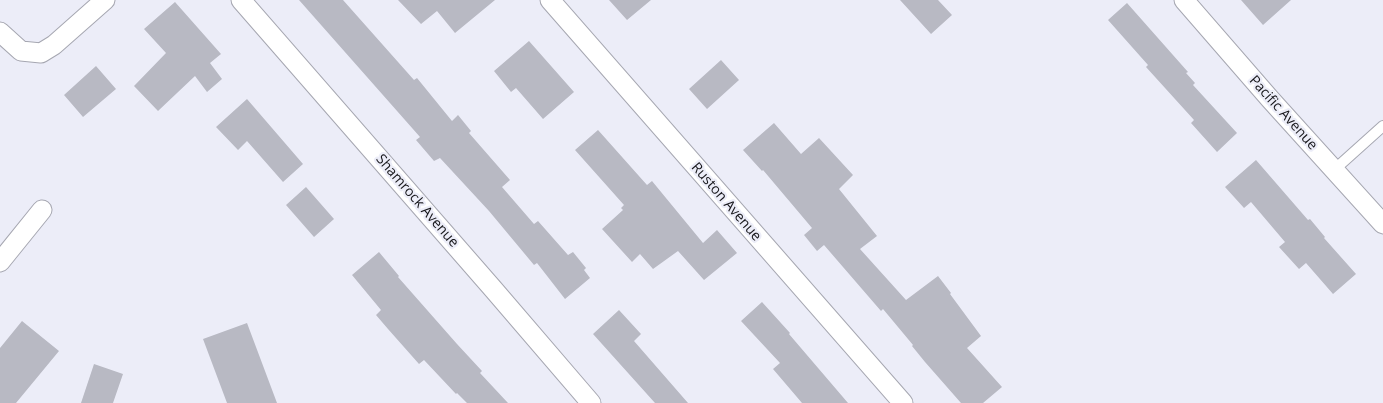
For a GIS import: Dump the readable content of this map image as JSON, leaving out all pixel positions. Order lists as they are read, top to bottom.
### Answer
{
  "streets": {
    "street": ["Pacific Avenue", "Shamrock Avenue", "Ruston Avenue"]
  }
}
